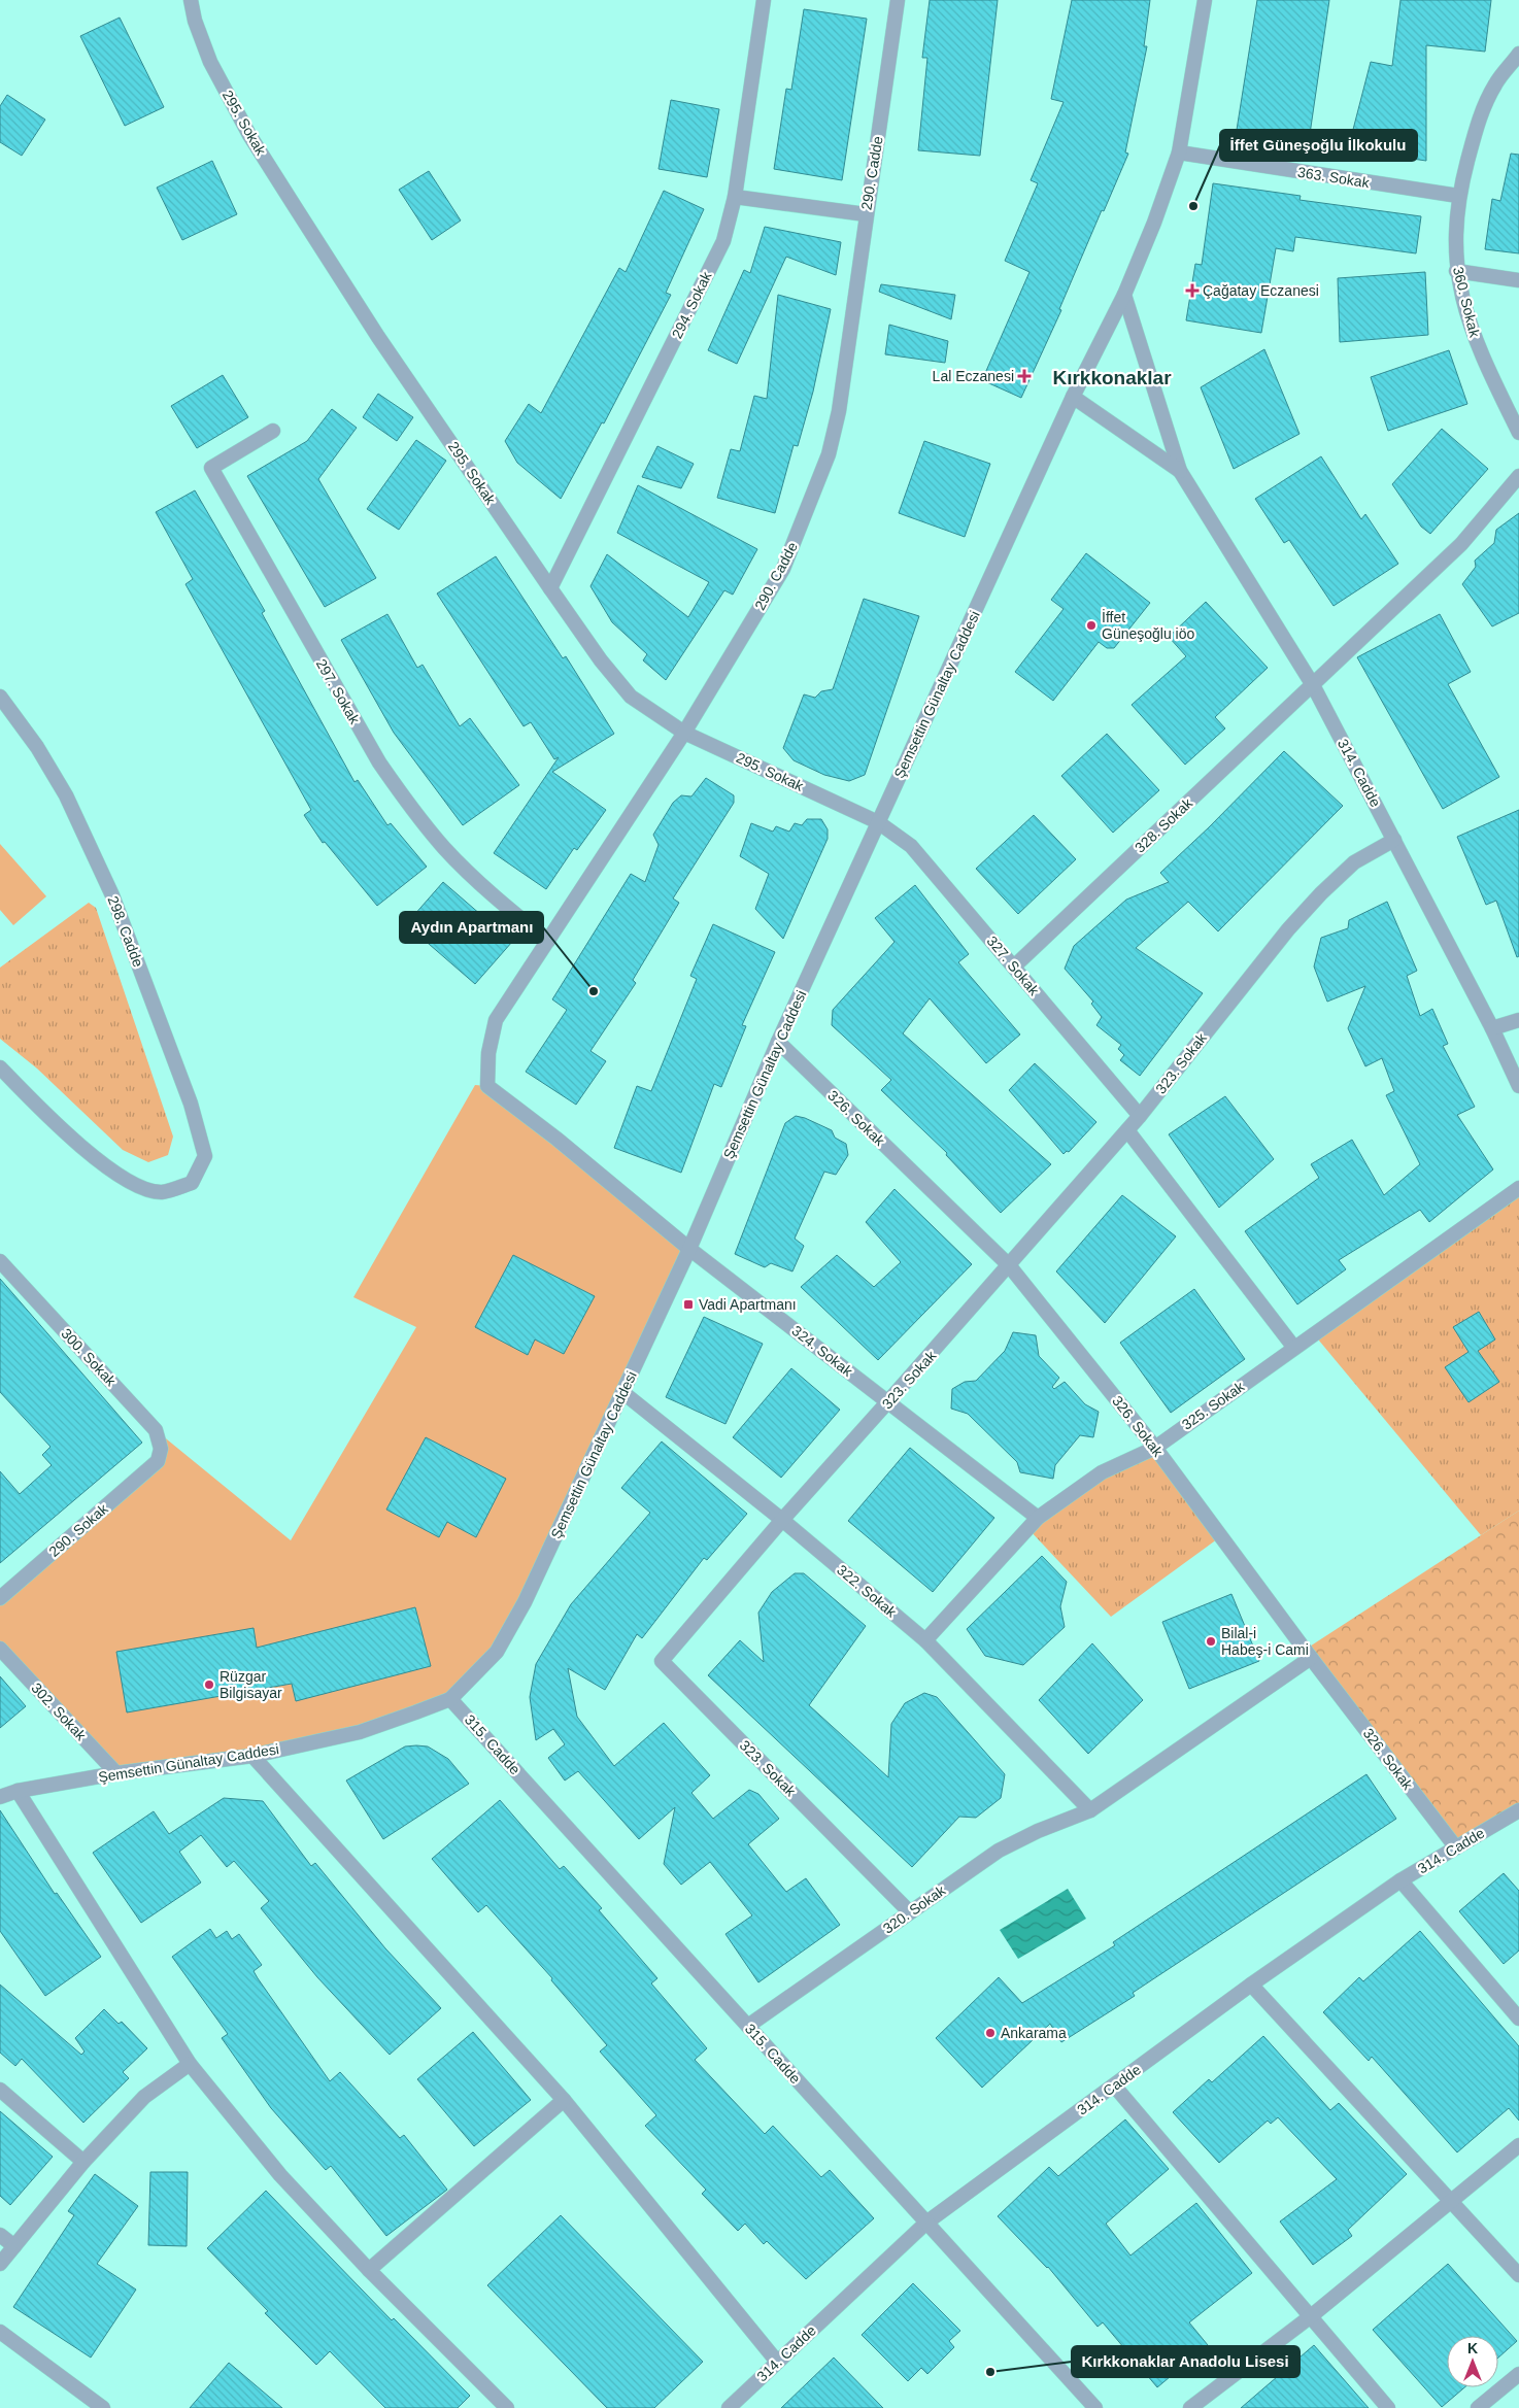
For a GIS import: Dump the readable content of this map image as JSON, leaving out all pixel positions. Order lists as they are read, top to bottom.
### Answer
{
  "streets": {
    "street": [
      "295. Sokak",
      "290. Cadde",
      "363. Sokak",
      "360. Sokak",
      "294. Sokak",
      "297. Sokak",
      "Şemsettin Günaltay Caddesi",
      "314. Cadde",
      "328. Sokak",
      "298. Cadde",
      "327. Sokak",
      "323. Sokak",
      "326. Sokak",
      "324. Sokak",
      "300. Sokak",
      "325. Sokak",
      "290. Sokak",
      "322. Sokak",
      "302. Sokak",
      "315. Cadde",
      "320. Sokak"
    ]
  },
  "crossings": [
    ["295. Sokak", "290. Cadde"],
    ["295. Sokak", "294. Sokak"],
    ["295. Sokak", "Şemsettin Günaltay Caddesi"],
    ["295. Sokak", "327. Sokak"],
    ["290. Cadde", "297. Sokak"],
    ["290. Cadde", "324. Sokak"],
    ["363. Sokak", "360. Sokak"],
    ["363. Sokak", "Şemsettin Günaltay Caddesi"],
    ["Şemsettin Günaltay Caddesi", "327. Sokak"],
    ["Şemsettin Günaltay Caddesi", "326. Sokak"],
    ["Şemsettin Günaltay Caddesi", "324. Sokak"],
    ["Şemsettin Günaltay Caddesi", "322. Sokak"],
    ["Şemsettin Günaltay Caddesi", "302. Sokak"],
    ["Şemsettin Günaltay Caddesi", "315. Cadde"],
    ["314. Cadde", "328. Sokak"],
    ["314. Cadde", "323. Sokak"],
    ["314. Cadde", "326. Sokak"],
    ["314. Cadde", "315. Cadde"],
    ["328. Sokak", "327. Sokak"],
    ["327. Sokak", "323. Sokak"],
    ["323. Sokak", "326. Sokak"],
    ["323. Sokak", "324. Sokak"],
    ["323. Sokak", "322. Sokak"],
    ["323. Sokak", "320. Sokak"],
    ["326. Sokak", "325. Sokak"],
    ["326. Sokak", "320. Sokak"],
    ["324. Sokak", "325. Sokak"],
    ["300. Sokak", "290. Sokak"],
    ["325. Sokak", "322. Sokak"],
    ["322. Sokak", "320. Sokak"],
    ["315. Cadde", "320. Sokak"]
  ],
  "districts": ["Kırkkonaklar"],
  "places": {
    "other": [
      "İffet Güneşoğlu İlkokulu",
      "İffet Güneşoğlu iöo",
      "Aydın Apartmanı",
      "Bilal-i Habeş-i Cami",
      "Rüzgar Bilgisayar",
      "Ankarama",
      "Kırkkonaklar Anadolu Lisesi"
    ],
    "health": ["Çağatay Eczanesi", "Lal Eczanesi"],
    "transit": ["Vadi Apartmanı"]
  },
  "north": "top"
}
